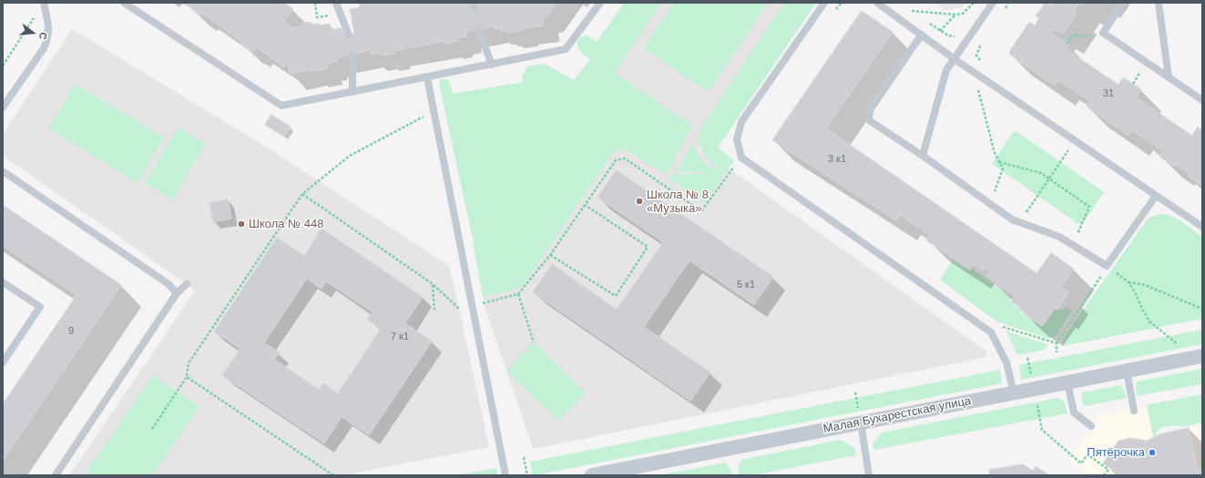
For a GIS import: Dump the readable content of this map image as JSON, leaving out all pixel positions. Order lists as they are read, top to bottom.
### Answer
{
  "streets": {
    "street": ["Малая Бухарестская улица"]
  },
  "places": ["Школа № 8 «Музыка»", "Школа № 448", "Пятёрочка"],
  "house_numbers": [
    "31",
    "3 к1",
    "5 к1",
    "9",
    "7 к1"
  ],
  "north": "right"
}
